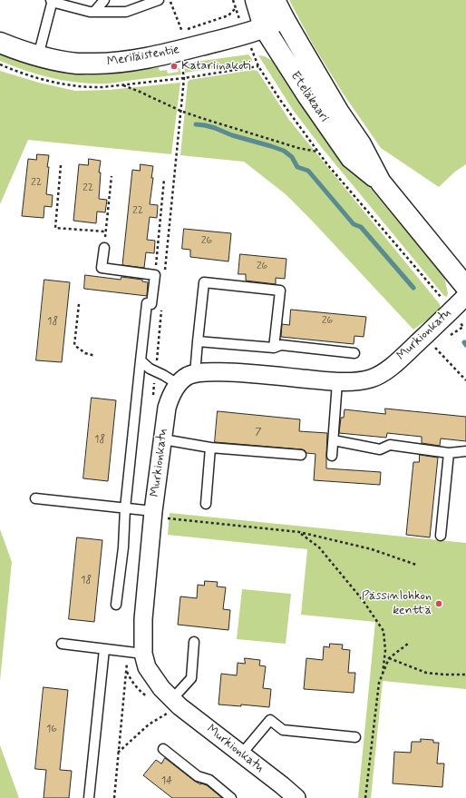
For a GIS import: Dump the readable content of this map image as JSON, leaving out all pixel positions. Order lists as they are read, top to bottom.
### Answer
{
  "streets": {
    "main road": ["Meriläistentie", "Eteläkaari"],
    "street": ["Murkionkatu"]
  },
  "crossings": [
    ["Meriläistentie", "Eteläkaari"]
  ],
  "places": ["Katariinakoti", "Pässinlohkon kenttä"],
  "house_numbers": [
    "22",
    "22",
    "22",
    "26",
    "26",
    "26",
    "18",
    "7",
    "18",
    "18",
    "16",
    "14"
  ]
}
